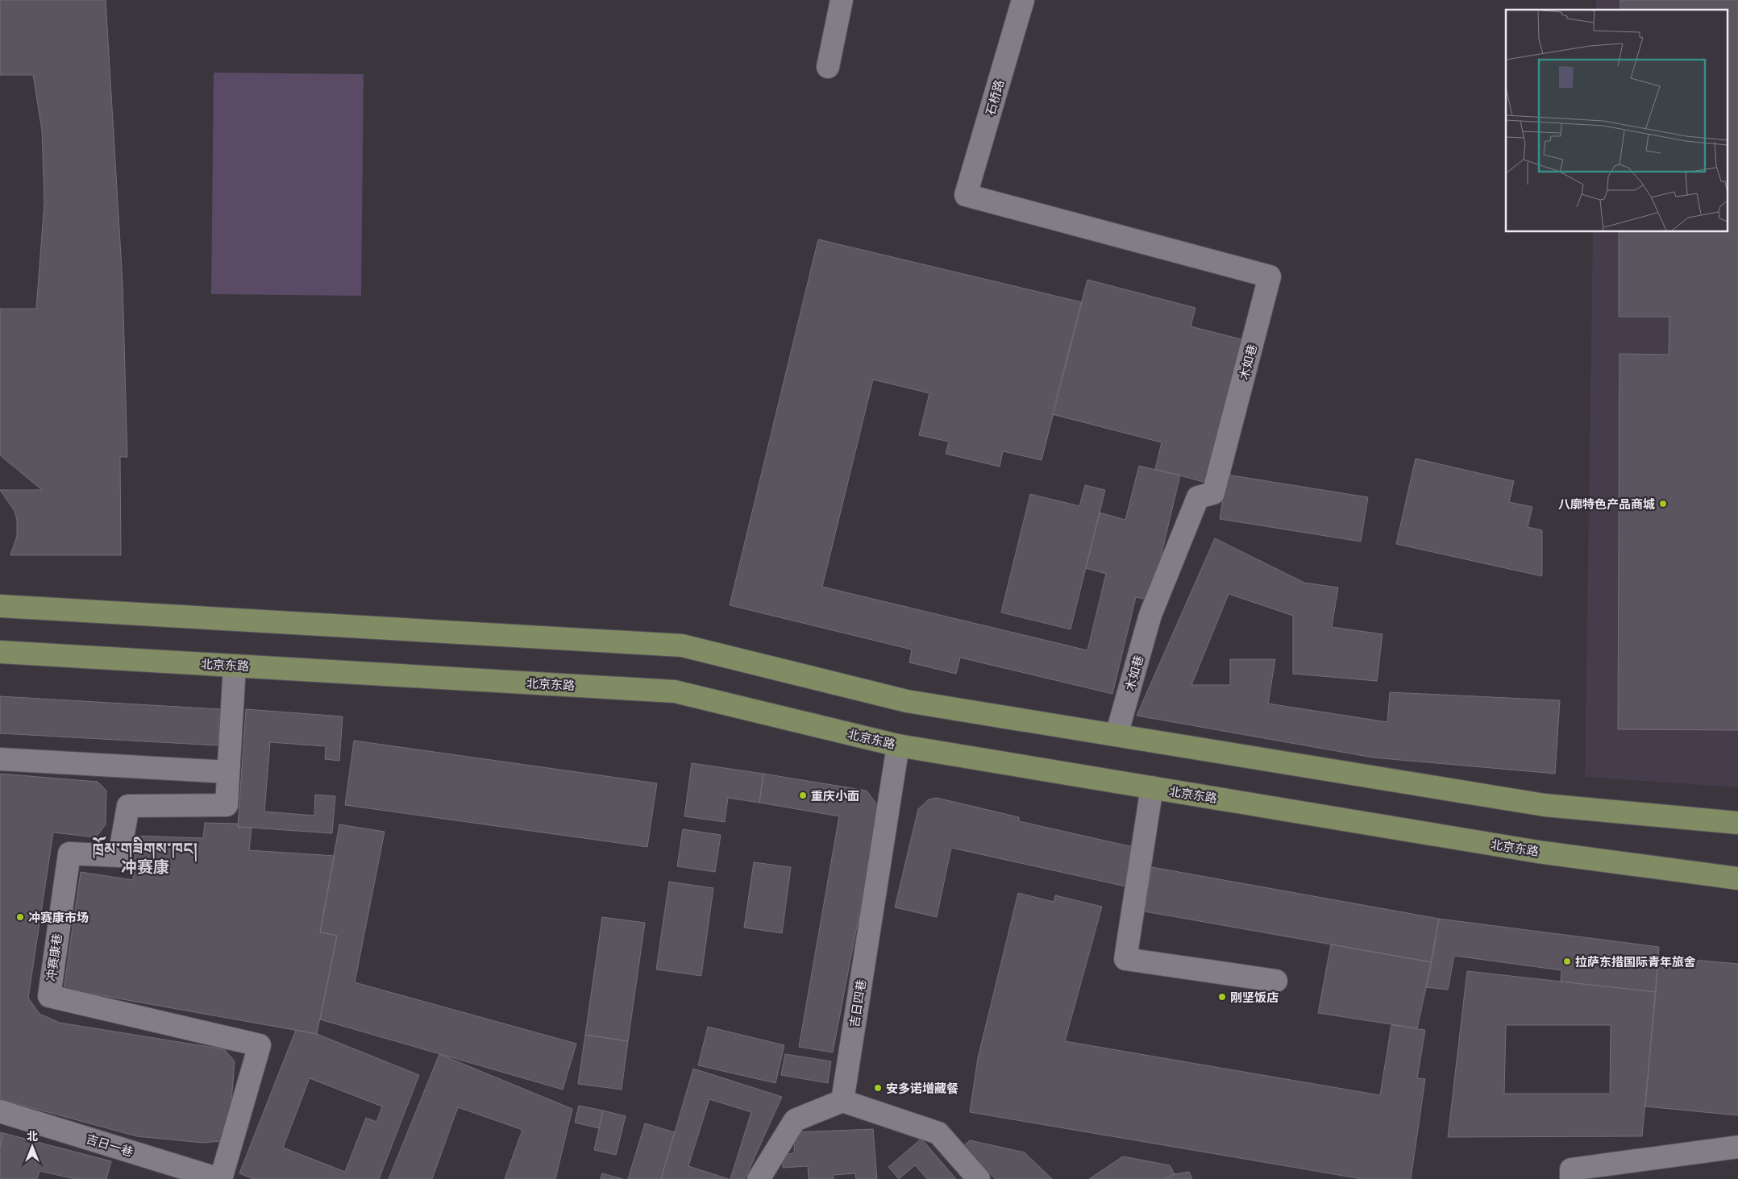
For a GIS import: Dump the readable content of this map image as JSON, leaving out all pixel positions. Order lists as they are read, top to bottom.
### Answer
{
  "streets": {
    "main road": ["北京东路"],
    "street": [
      "石桥路",
      "木如巷",
      "冲赛康巷",
      "吉日四巷",
      "吉日一巷"
    ]
  },
  "crossings": [
    ["石桥路", "木如巷"],
    ["北京东路", "冲赛康巷"],
    ["北京东路", "吉日四巷"],
    ["冲赛康巷", "吉日一巷"]
  ],
  "districts": ["ཁྲོམ་གཟིགས་ཁང། 冲赛康"],
  "places": [
    "八廓特色产品商城",
    "重庆小面",
    "冲赛康市场",
    "拉萨东措国际青年旅舍",
    "刚坚饭店",
    "安多诺增藏餐"
  ],
  "north": "top"
}
